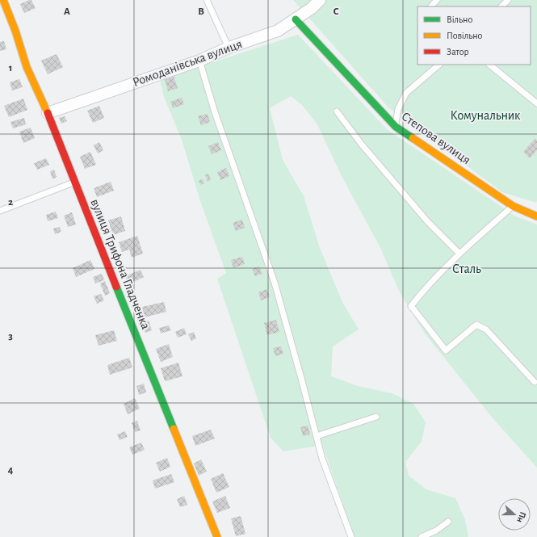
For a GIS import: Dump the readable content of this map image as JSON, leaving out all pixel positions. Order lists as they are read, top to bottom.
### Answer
{
  "streets": {
    "street": ["Ромоданівська вулиця", "Степова вулиця", "вулиця Трифона Гладченка"]
  },
  "crossings": [
    ["Ромоданівська вулиця", "Степова вулиця"],
    ["Ромоданівська вулиця", "вулиця Трифона Гладченка"]
  ],
  "parks": ["Комунальник", "Сталь"],
  "legend": ["Вільно", "Повільно", "Затор"],
  "north": "right",
  "grid": {
    "columns": ["A", "B", "C"],
    "rows": [
      "1",
      "2",
      "3",
      "4"
    ]
  }
}
